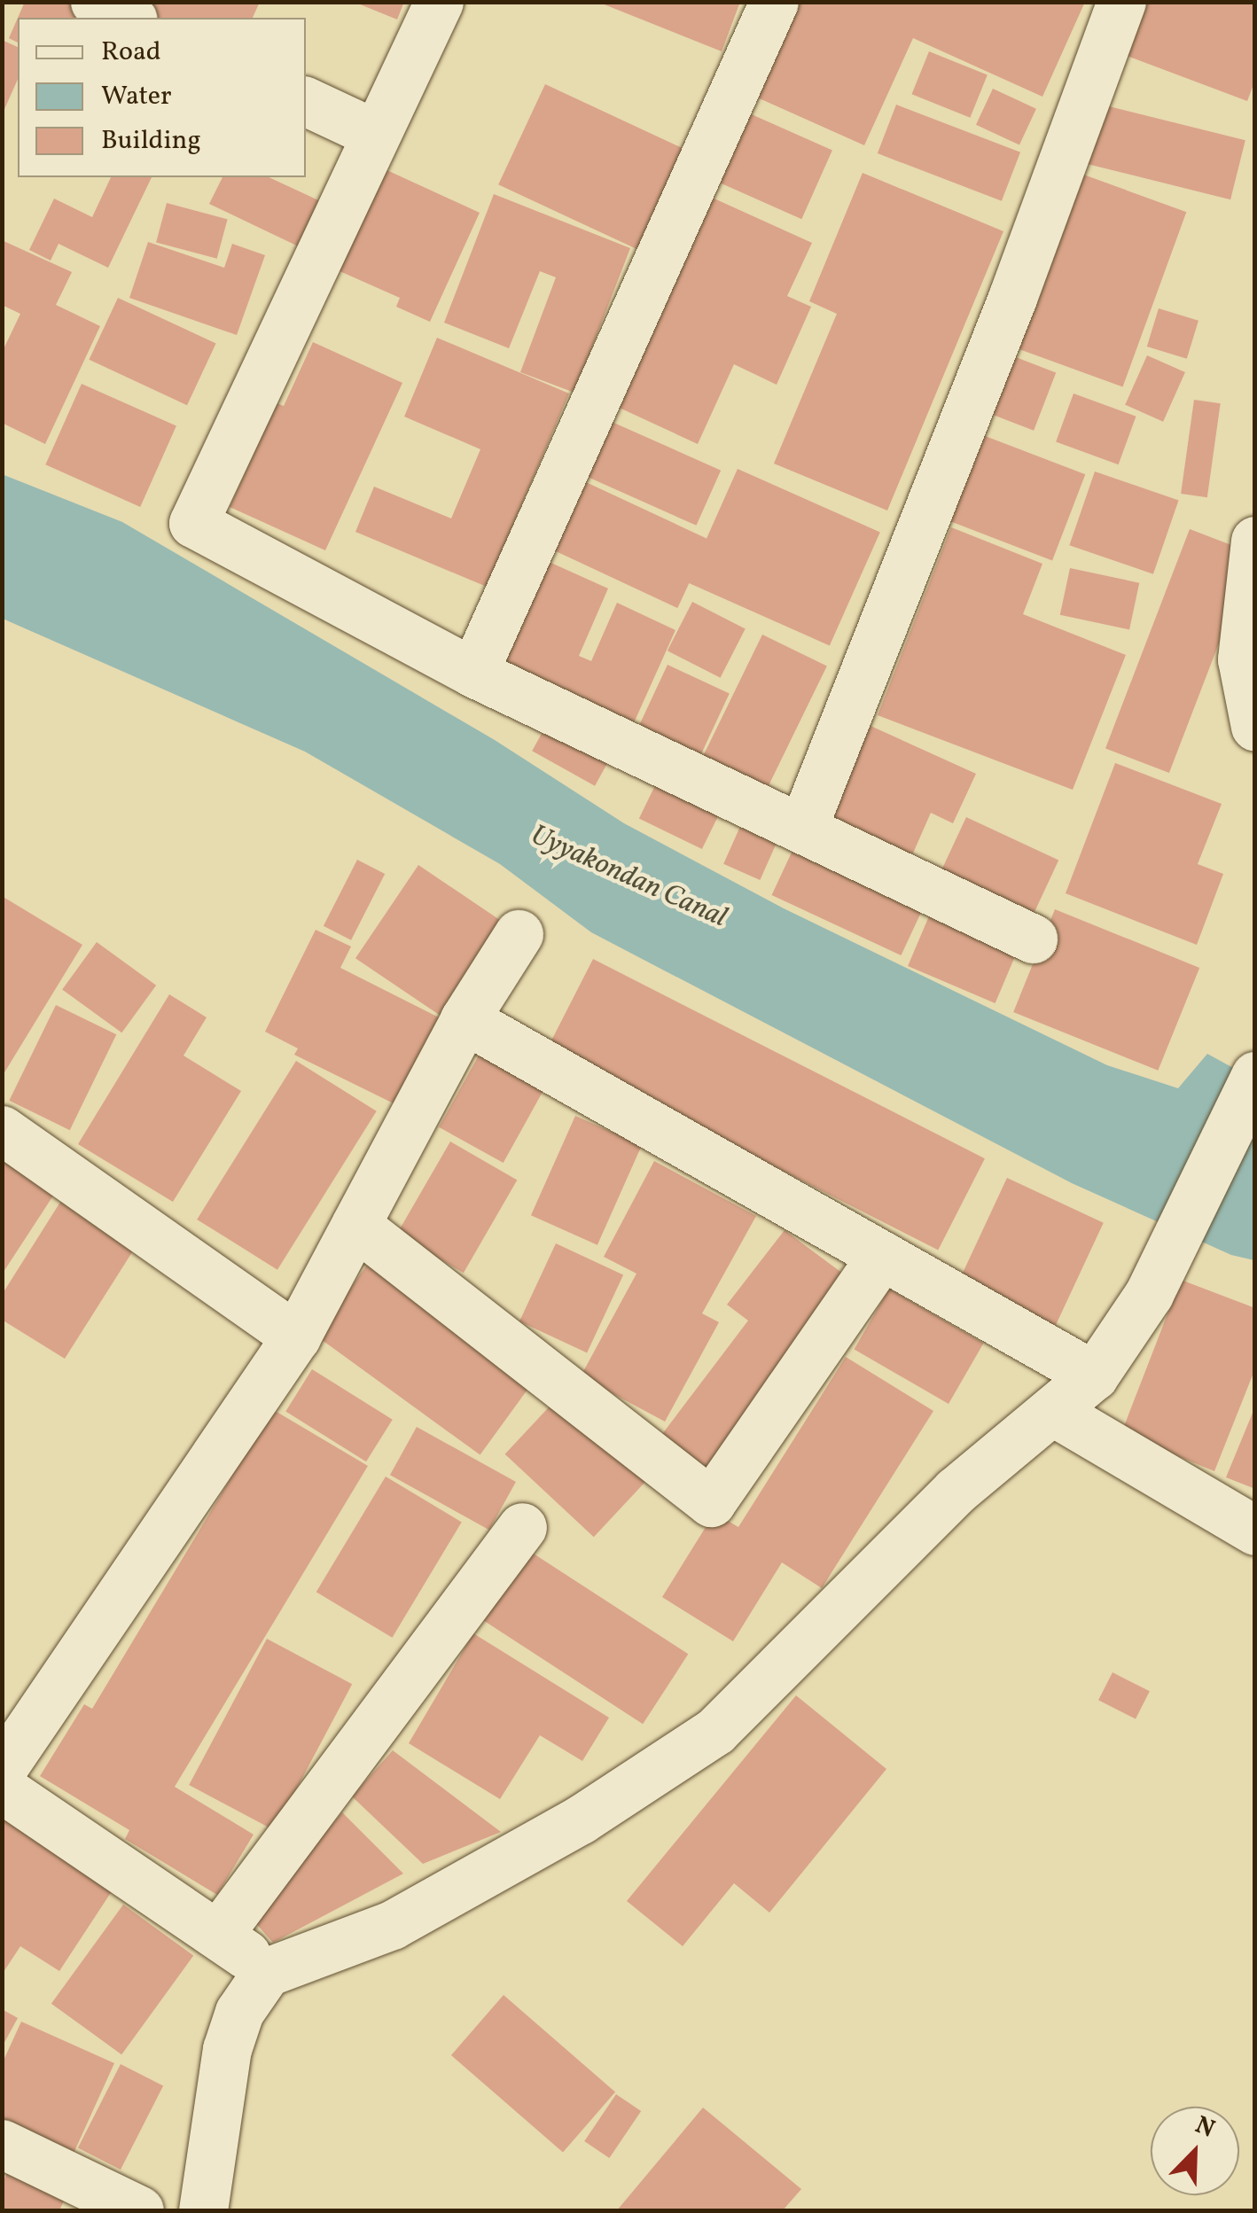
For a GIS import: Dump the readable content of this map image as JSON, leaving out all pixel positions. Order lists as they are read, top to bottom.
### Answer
{
  "water": ["Uyyakondan Canal"],
  "legend": ["Road", "Water", "Building"],
  "north": "top right"
}
